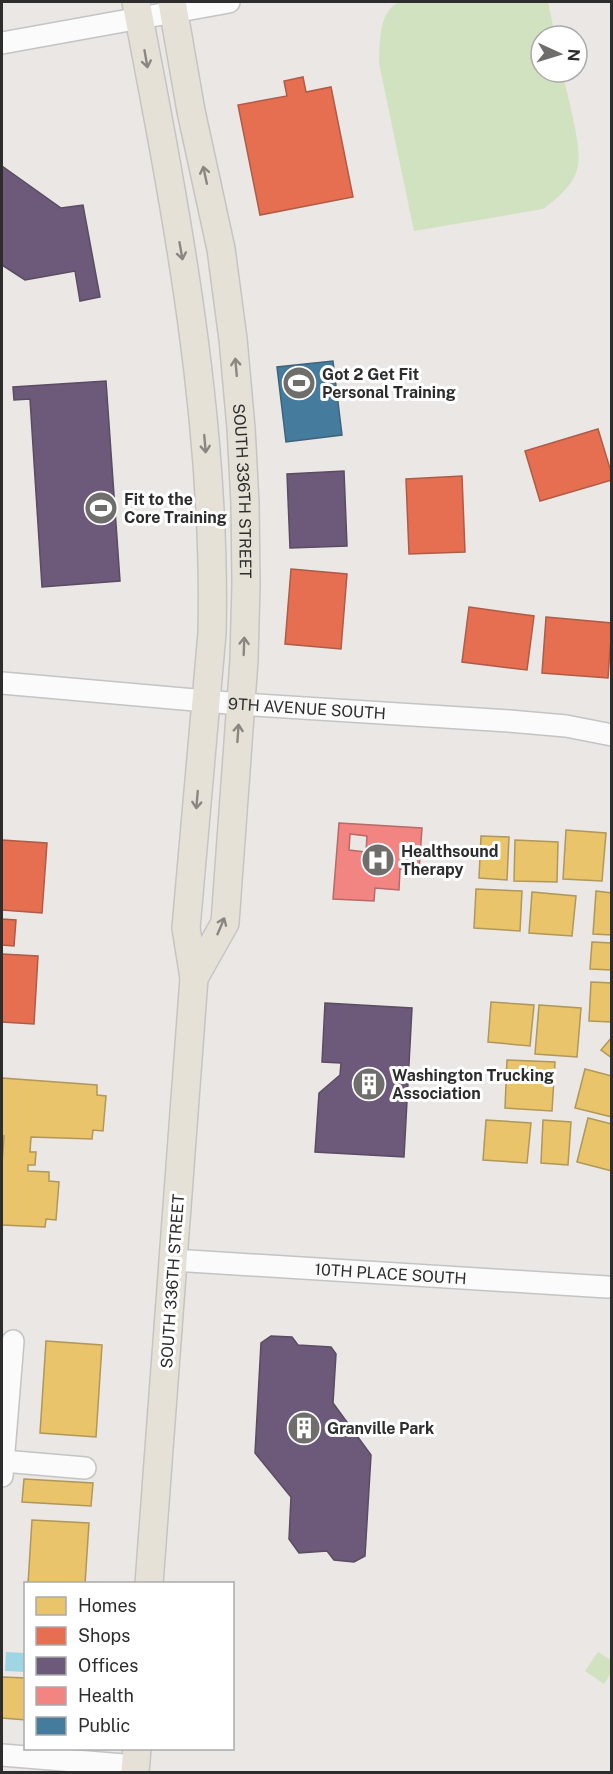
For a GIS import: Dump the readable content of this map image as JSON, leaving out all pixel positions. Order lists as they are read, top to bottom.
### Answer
{
  "streets": {
    "main road": ["SOUTH 336TH STREET"],
    "street": ["9TH AVENUE SOUTH", "10TH PLACE SOUTH"]
  },
  "crossings": [
    ["SOUTH 336TH STREET", "9TH AVENUE SOUTH"],
    ["SOUTH 336TH STREET", "10TH PLACE SOUTH"]
  ],
  "places": {
    "sports": ["Got 2 Get Fit Personal Training", "Fit to the Core Training"],
    "hospital": ["Healthsound Therapy"],
    "building": ["Washington Trucking Association", "Granville Park"]
  },
  "legend": [
    "Homes",
    "Shops",
    "Offices",
    "Health",
    "Public"
  ],
  "north": "right"
}
